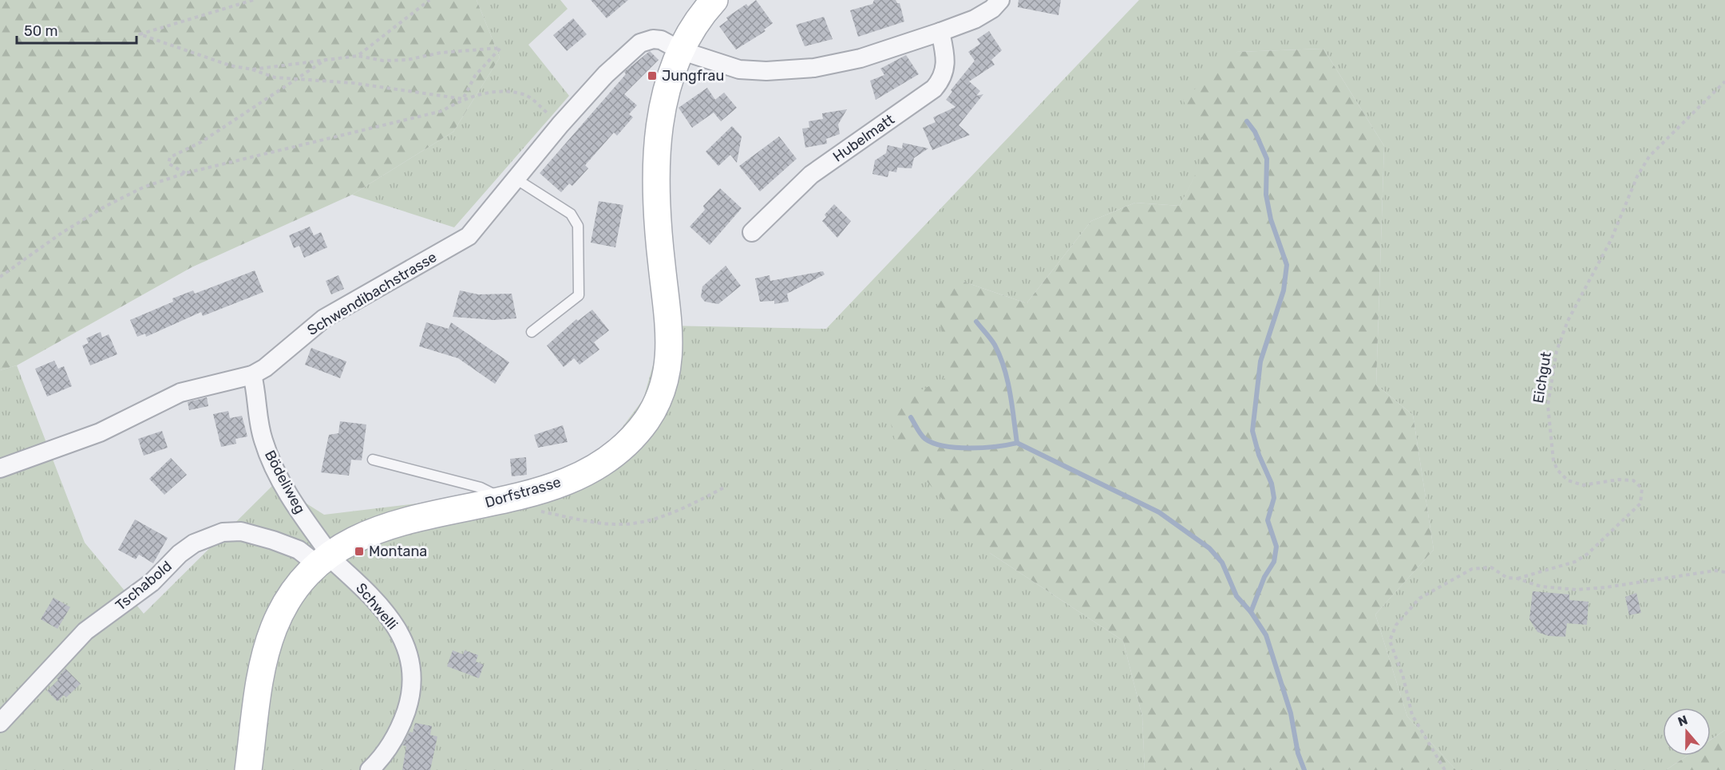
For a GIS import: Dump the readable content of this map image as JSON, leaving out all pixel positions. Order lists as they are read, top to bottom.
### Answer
{
  "streets": {
    "street": [
      "Hubelmatt",
      "Schwendibachstrasse",
      "Bödeliweg",
      "Dorfstrasse",
      "Tschabold",
      "Schwelli"
    ],
    "path": ["Eichgut"]
  },
  "crossings": [
    ["Schwendibachstrasse", "Bödeliweg"],
    ["Schwendibachstrasse", "Dorfstrasse"],
    ["Bödeliweg", "Dorfstrasse"],
    ["Bödeliweg", "Tschabold"],
    ["Bödeliweg", "Schwelli"],
    ["Dorfstrasse", "Tschabold"],
    ["Dorfstrasse", "Schwelli"],
    ["Tschabold", "Schwelli"]
  ],
  "places": {
    "transit": ["Jungfrau", "Montana"]
  },
  "scale_bar": "50 m",
  "north": "top"
}
